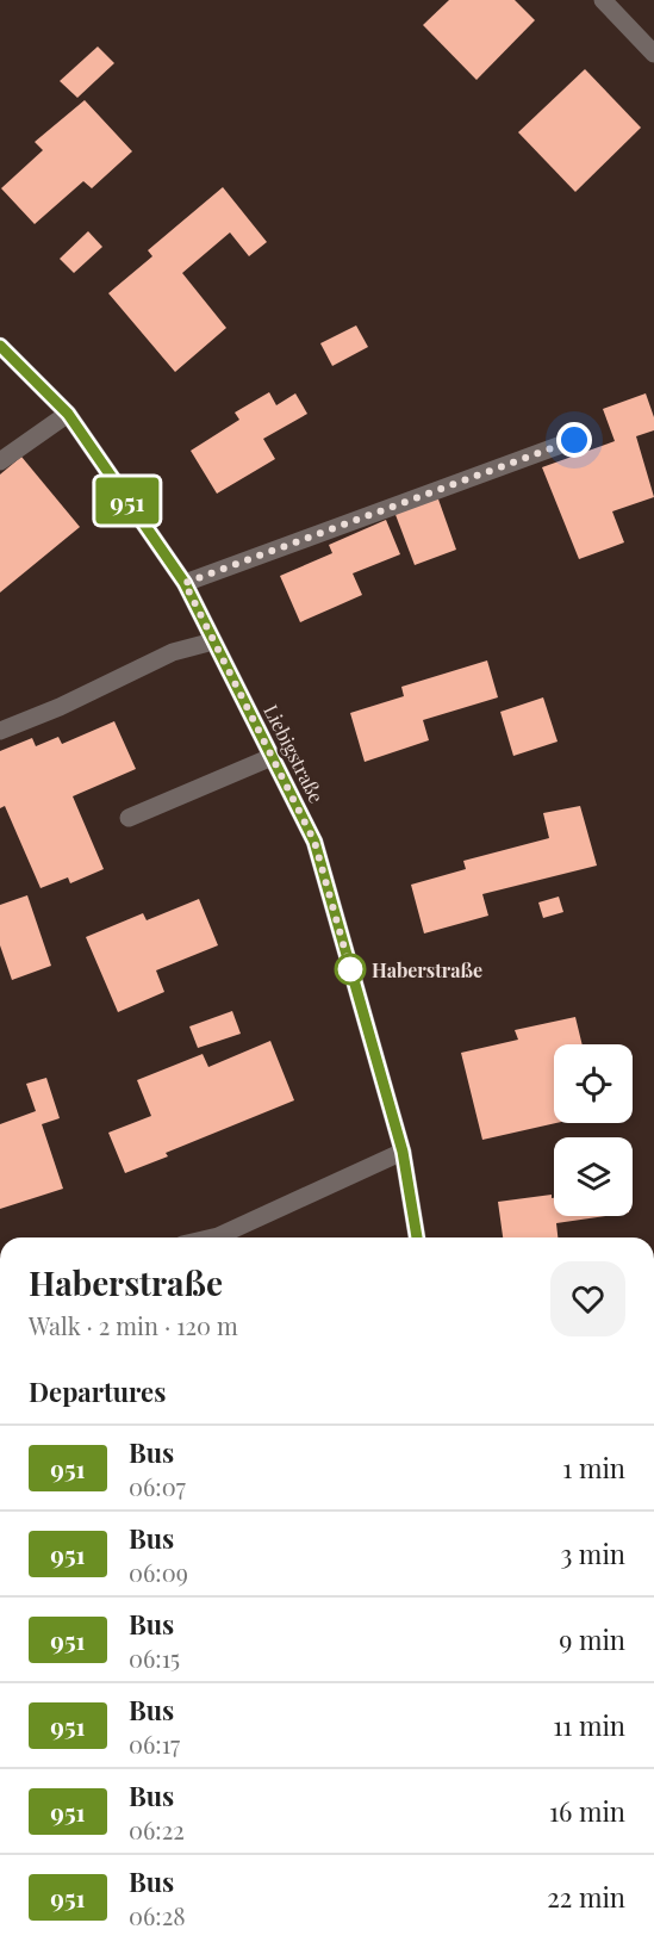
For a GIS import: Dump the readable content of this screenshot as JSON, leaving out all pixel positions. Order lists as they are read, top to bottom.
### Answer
{
  "streets": {
    "street": ["Liebigstraße"]
  },
  "places": ["Haberstraße"],
  "lines": ["bus line 951"],
  "page": {
    "on_map": "951",
    "heading": [
      ["Haberstraße", "Walk · 2 min · 120 m"],
      "Departures"
    ],
    "list": [
      {
        "mark": "951",
        "name": "Bus",
        "note": "06:07",
        "value": "1 min"
      },
      {
        "mark": "951",
        "name": "Bus",
        "note": "06:09",
        "value": "3 min"
      },
      {
        "mark": "951",
        "name": "Bus",
        "note": "06:15",
        "value": "9 min"
      },
      {
        "mark": "951",
        "name": "Bus",
        "note": "06:17",
        "value": "11 min"
      },
      {
        "mark": "951",
        "name": "Bus",
        "note": "06:22",
        "value": "16 min"
      },
      {
        "mark": "951",
        "name": "Bus",
        "note": "06:28",
        "value": "22 min"
      }
    ]
  }
}
